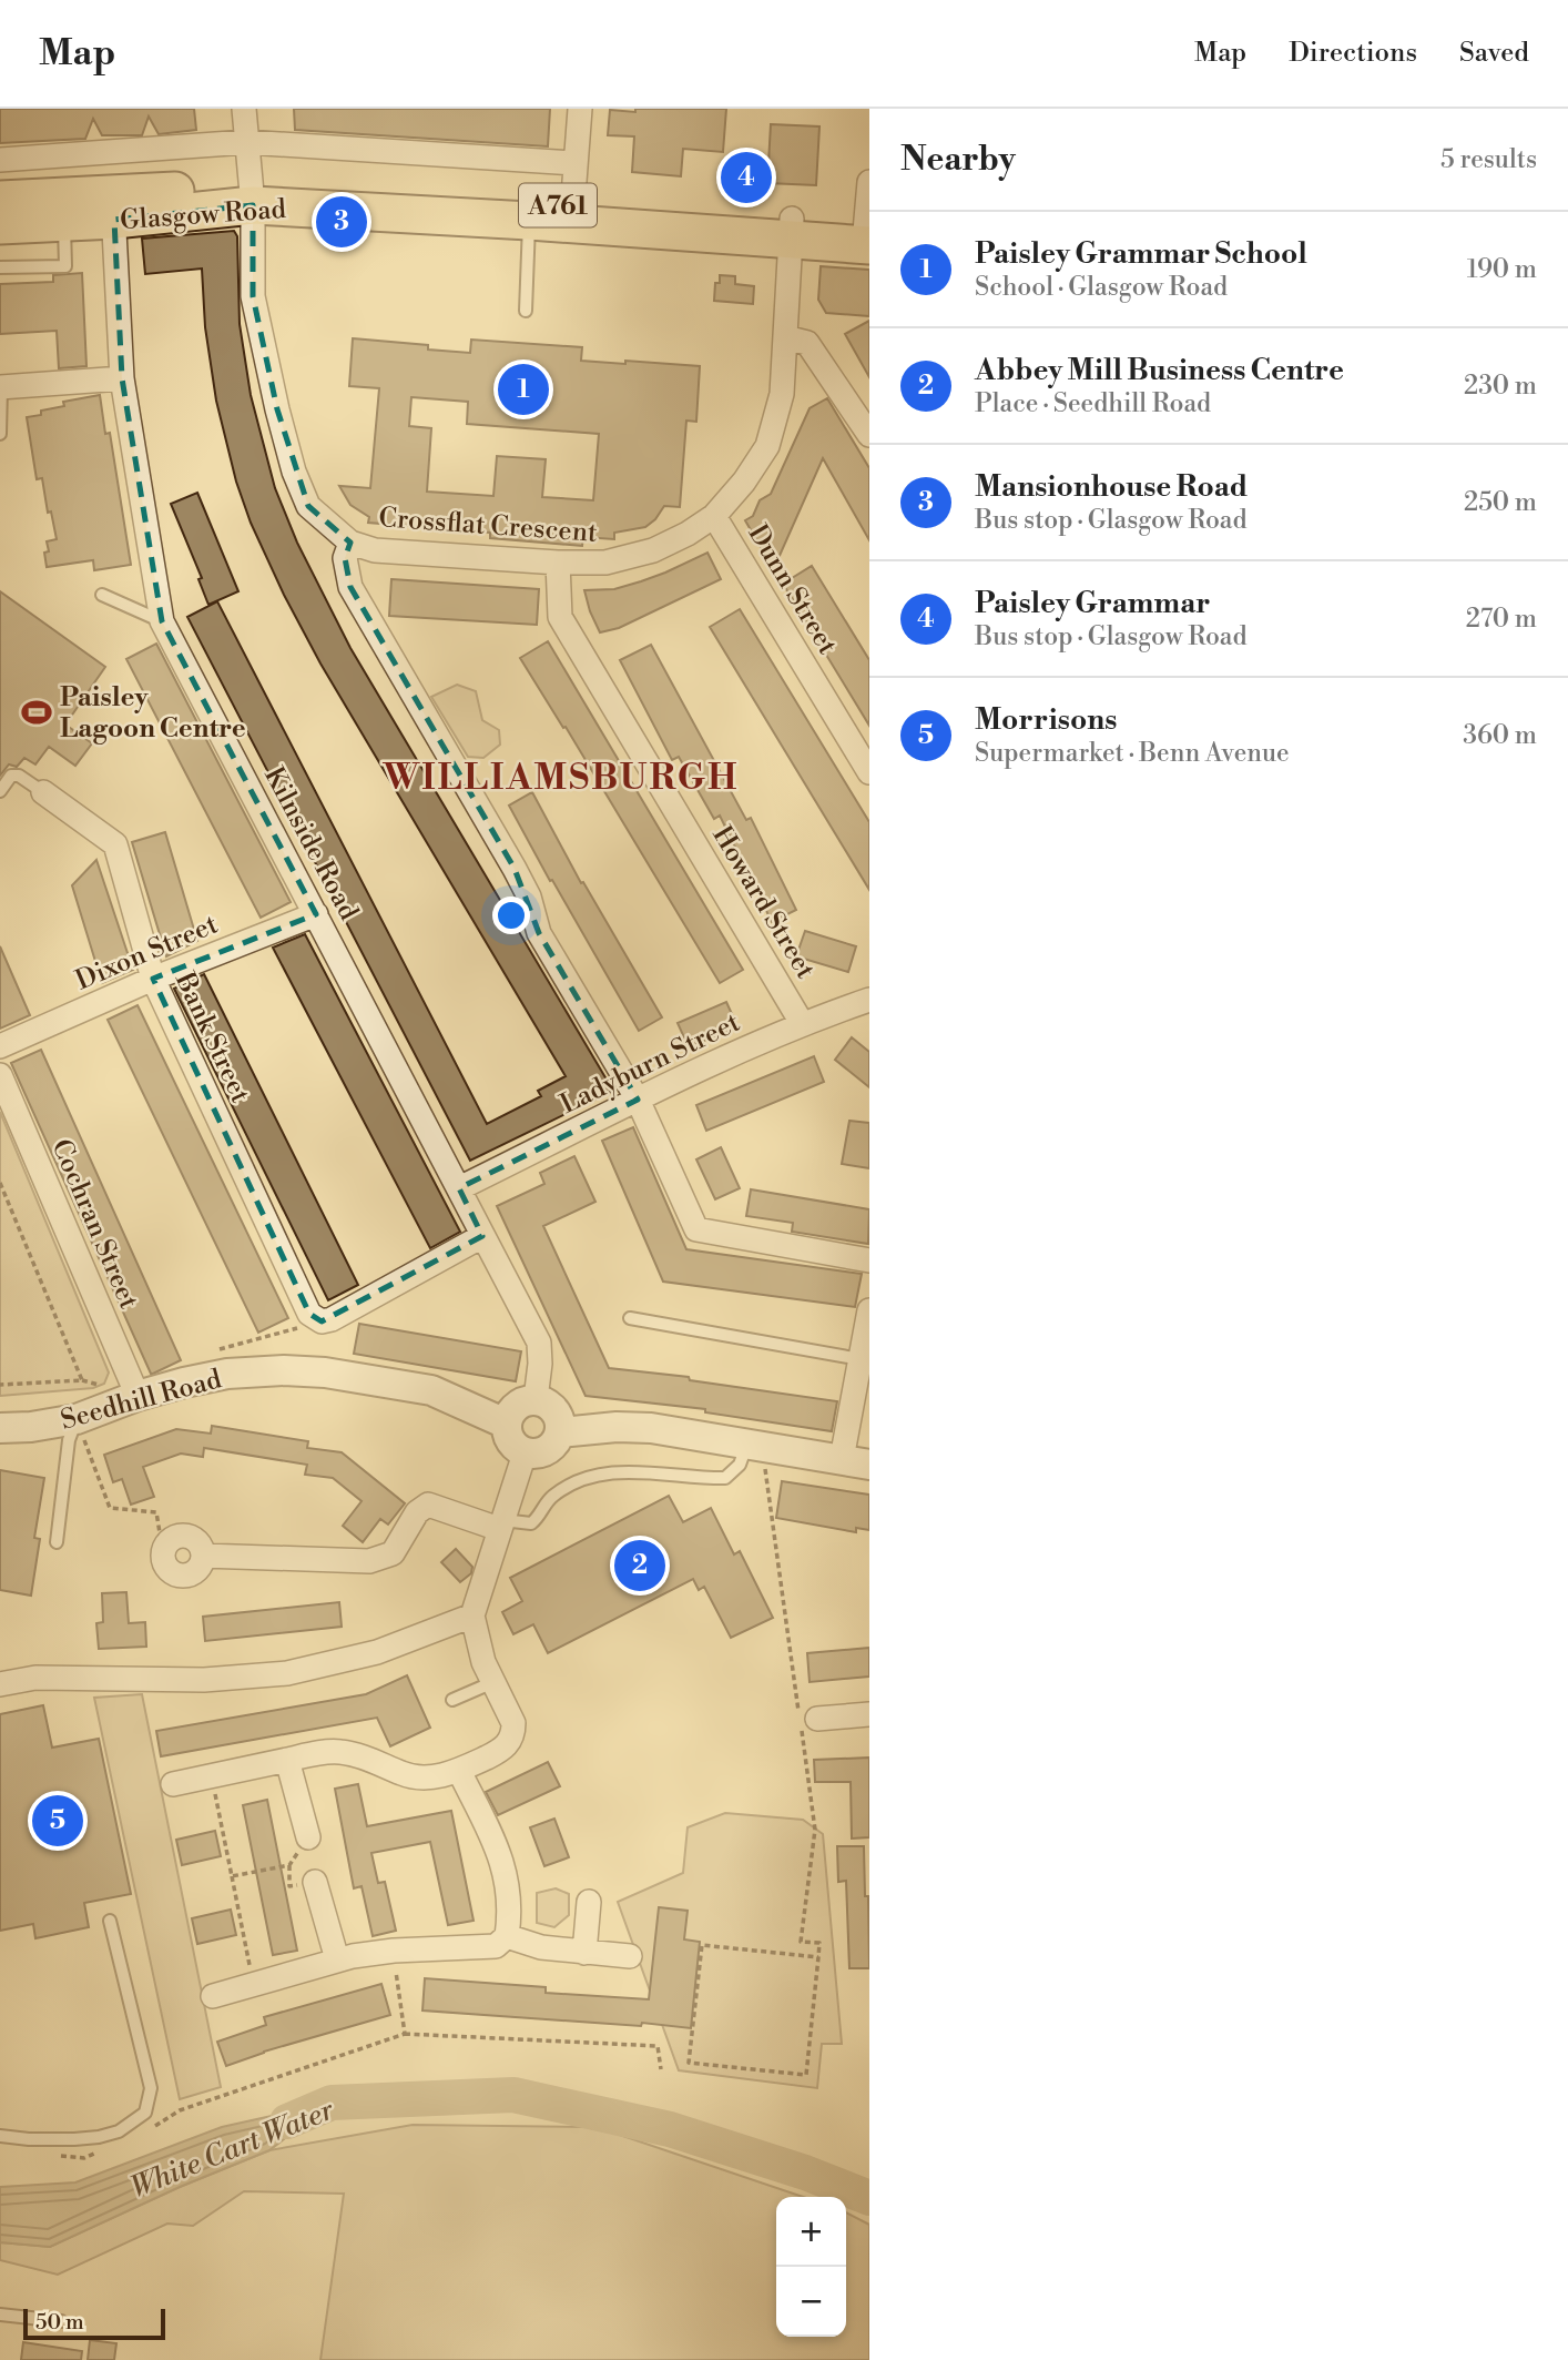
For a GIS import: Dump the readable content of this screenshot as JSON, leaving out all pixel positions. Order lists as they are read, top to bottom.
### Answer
{
  "streets": {
    "main road": ["A761", "Glasgow Road"],
    "street": [
      "Crossflat Crescent",
      "Dunn Street",
      "Kilnside Road",
      "Howard Street",
      "Dixon Street",
      "Bank Street",
      "Ladyburn Street",
      "Cochran Street",
      "Seedhill Road"
    ]
  },
  "crossings": [
    ["Glasgow Road", "Crossflat Crescent"],
    ["Glasgow Road", "Kilnside Road"],
    ["Crossflat Crescent", "Dunn Street"],
    ["Crossflat Crescent", "Howard Street"],
    ["Kilnside Road", "Dixon Street"],
    ["Kilnside Road", "Ladyburn Street"],
    ["Kilnside Road", "Seedhill Road"],
    ["Howard Street", "Ladyburn Street"],
    ["Dixon Street", "Bank Street"],
    ["Cochran Street", "Seedhill Road"]
  ],
  "districts": ["WILLIAMSBURGH"],
  "water": ["White Cart Water"],
  "places": {
    "sports": ["Paisley Lagoon Centre"]
  },
  "scale_bar": "50 m",
  "page": {
    "header": "Map",
    "nav": ["Map", "Directions", "Saved"],
    "heading": ["Nearby", "5 results"],
    "pins": [
      "4",
      "3",
      "1",
      "2",
      "5"
    ],
    "list": [
      {
        "mark": "1",
        "name": "Paisley Grammar School",
        "note": "School · Glasgow Road",
        "value": "190 m"
      },
      {
        "mark": "2",
        "name": "Abbey Mill Business Centre",
        "note": "Place · Seedhill Road",
        "value": "230 m"
      },
      {
        "mark": "3",
        "name": "Mansionhouse Road",
        "note": "Bus stop · Glasgow Road",
        "value": "250 m"
      },
      {
        "mark": "4",
        "name": "Paisley Grammar",
        "note": "Bus stop · Glasgow Road",
        "value": "270 m"
      },
      {
        "mark": "5",
        "name": "Morrisons",
        "note": "Supermarket · Benn Avenue",
        "value": "360 m"
      }
    ],
    "map_buttons": ["+", "−"],
    "scale": "50 m"
  }
}
